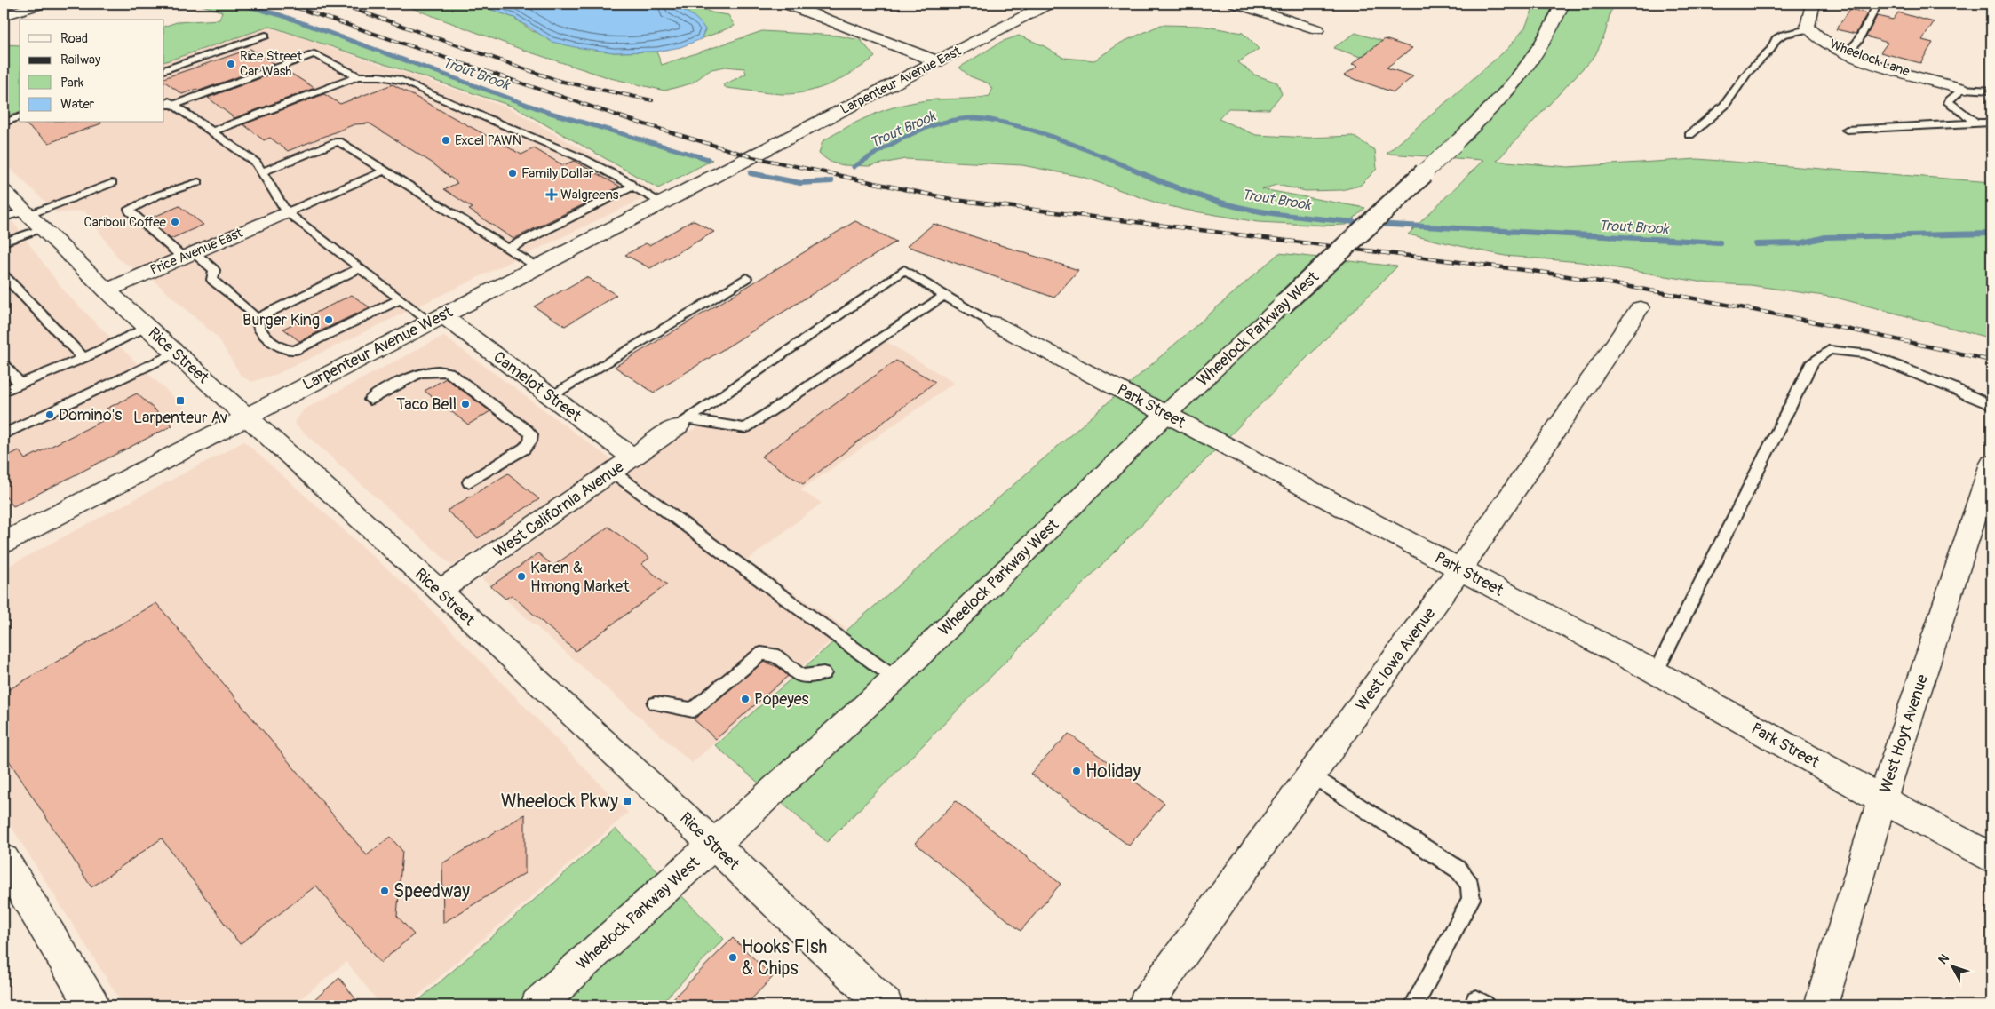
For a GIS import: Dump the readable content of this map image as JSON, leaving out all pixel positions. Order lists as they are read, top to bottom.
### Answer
{
  "streets": {
    "street": [
      "Wheelock Lane",
      "Larpenteur Avenue East",
      "Price Avenue East",
      "Wheelock Parkway West",
      "Larpenteur Avenue West",
      "Rice Street",
      "Camelot Street",
      "Park Street",
      "West California Avenue",
      "West Iowa Avenue",
      "West Hoyt Avenue"
    ]
  },
  "crossings": [
    ["Larpenteur Avenue East", "Larpenteur Avenue West"],
    ["Price Avenue East", "Rice Street"],
    ["Wheelock Parkway West", "Rice Street"],
    ["Wheelock Parkway West", "Park Street"],
    ["Larpenteur Avenue West", "Rice Street"],
    ["Larpenteur Avenue West", "Camelot Street"],
    ["Rice Street", "West California Avenue"],
    ["Camelot Street", "West California Avenue"],
    ["Park Street", "West California Avenue"],
    ["Park Street", "West Iowa Avenue"],
    ["Park Street", "West Hoyt Avenue"]
  ],
  "water": ["Trout Brook"],
  "places": {
    "other": [
      "Rice Street Car Wash",
      "Excel PAWN",
      "Family Dollar",
      "Caribou Coffee",
      "Burger King",
      "Taco Bell",
      "Domino's",
      "Karen & Hmong Market",
      "Popeyes",
      "Holiday",
      "Speedway",
      "Hooks FIsh & Chips"
    ],
    "health": ["Walgreens"],
    "transit": ["Larpenteur Av", "Wheelock Pkwy"]
  },
  "legend": [
    "Road",
    "Railway",
    "Park",
    "Water"
  ],
  "north": "top left"
}
